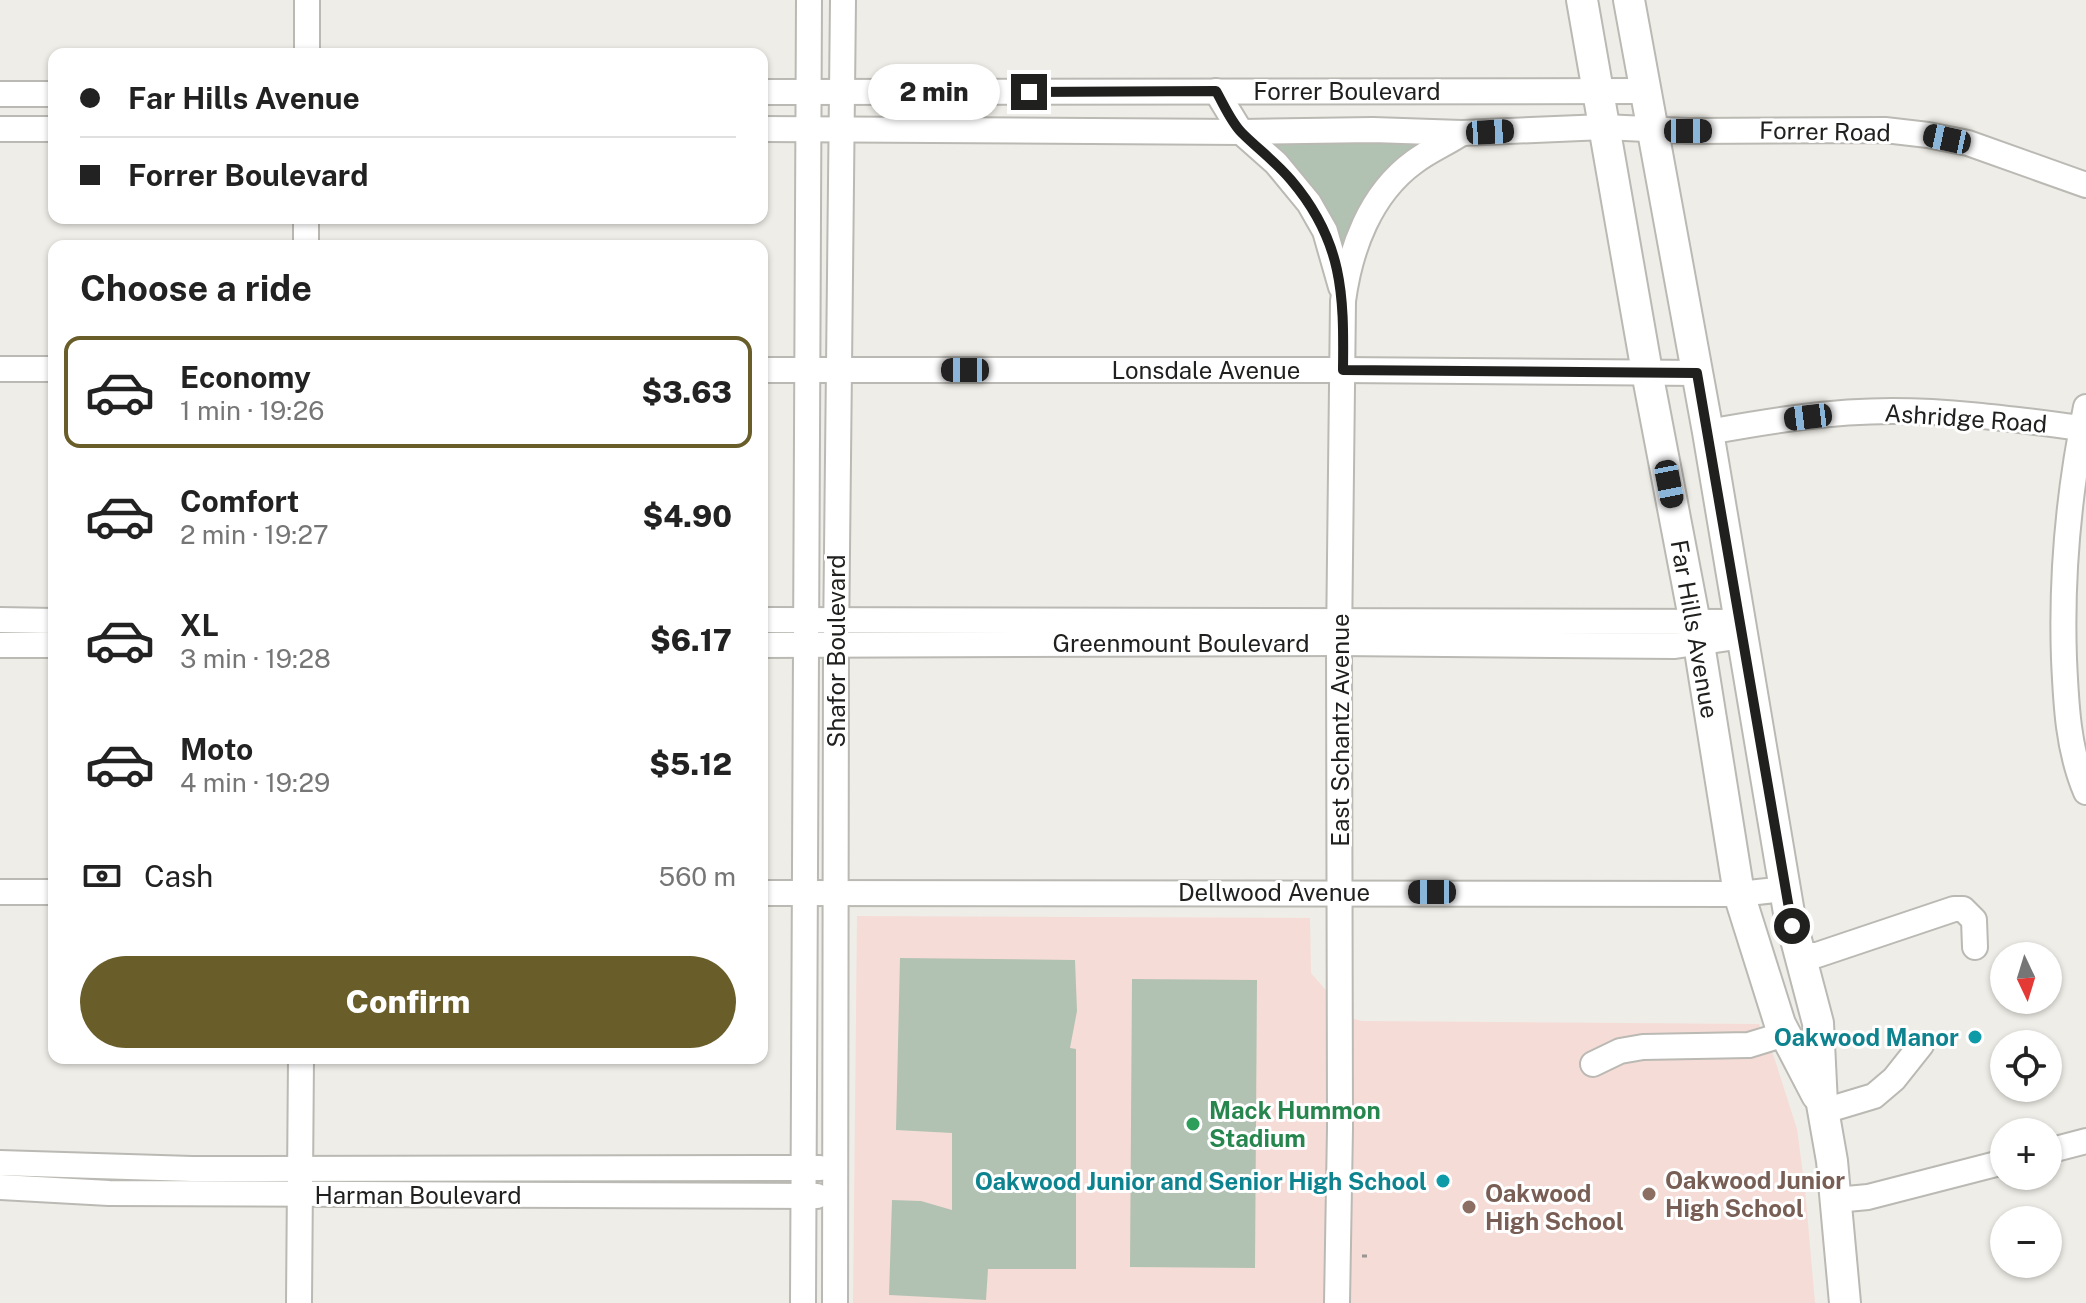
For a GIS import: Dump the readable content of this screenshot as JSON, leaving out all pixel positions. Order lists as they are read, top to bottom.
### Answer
{
  "streets": {
    "main road": ["Far Hills Avenue"],
    "street": [
      "Forrer Boulevard",
      "Forrer Road",
      "Lonsdale Avenue",
      "Ashridge Road",
      "Greenmount Boulevard",
      "Shafor Boulevard",
      "East Schantz Avenue",
      "Dellwood Avenue",
      "Harman Boulevard"
    ]
  },
  "crossings": [
    ["Forrer Boulevard", "Forrer Road"],
    ["Forrer Boulevard", "Far Hills Avenue"],
    ["Forrer Boulevard", "Shafor Boulevard"],
    ["Forrer Boulevard", "East Schantz Avenue"],
    ["Forrer Road", "Far Hills Avenue"],
    ["Lonsdale Avenue", "Far Hills Avenue"],
    ["Lonsdale Avenue", "Shafor Boulevard"],
    ["Lonsdale Avenue", "East Schantz Avenue"],
    ["Ashridge Road", "Far Hills Avenue"],
    ["Far Hills Avenue", "Greenmount Boulevard"],
    ["Far Hills Avenue", "Dellwood Avenue"],
    ["Greenmount Boulevard", "Shafor Boulevard"],
    ["Greenmount Boulevard", "East Schantz Avenue"],
    ["Shafor Boulevard", "Dellwood Avenue"],
    ["Shafor Boulevard", "Harman Boulevard"],
    ["East Schantz Avenue", "Dellwood Avenue"]
  ],
  "places": [
    "Oakwood Manor",
    "Mack Hummon Stadium",
    "Oakwood Junior and Senior High School",
    "Oakwood Junior High School",
    "Oakwood High School"
  ],
  "north": "bottom",
  "page": {
    "banner": ["Far Hills Avenue", "Forrer Boulevard"],
    "bubble": "2 min",
    "heading": "Choose a ride",
    "list": [
      {
        "name": "Economy",
        "note": "1 min · 19:26",
        "value": "$3.63"
      },
      {
        "name": "Comfort",
        "note": "2 min · 19:27",
        "value": "$4.90"
      },
      {
        "name": "XL",
        "note": "3 min · 19:28",
        "value": "$6.17"
      },
      {
        "name": "Moto",
        "note": "4 min · 19:29",
        "value": "$5.12"
      }
    ],
    "pay": ["Cash", "560 m"],
    "buttons": "Confirm",
    "map_buttons": ["+", "−"]
  }
}
